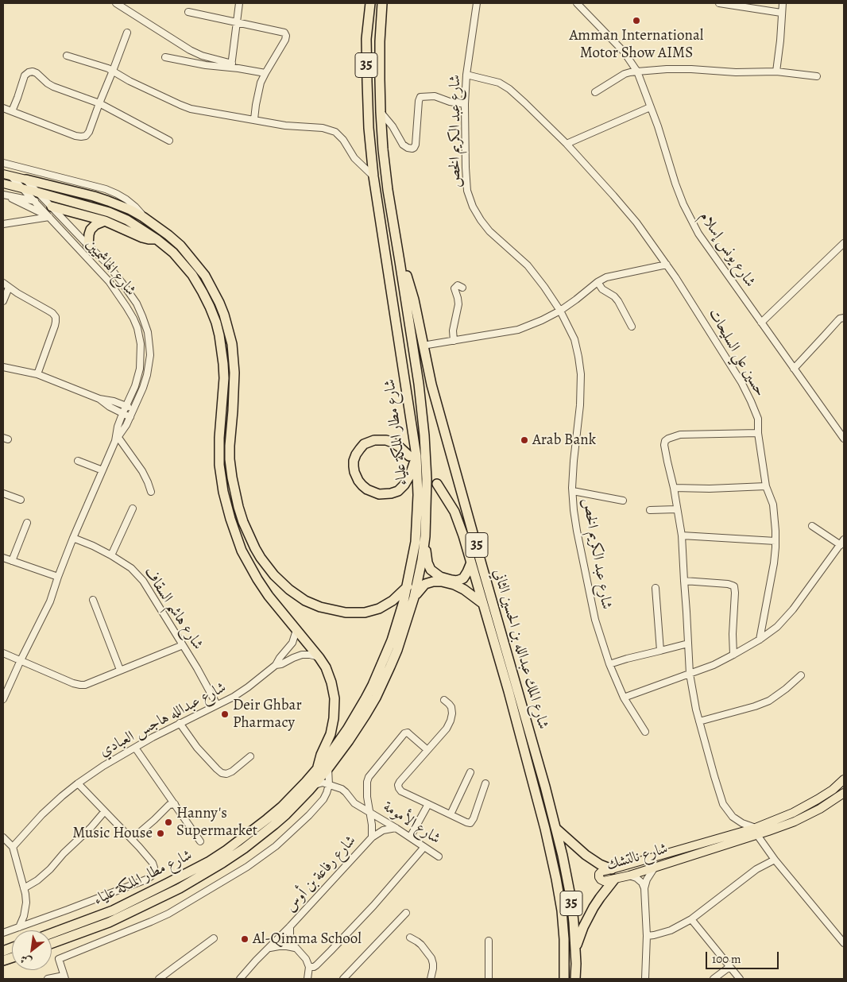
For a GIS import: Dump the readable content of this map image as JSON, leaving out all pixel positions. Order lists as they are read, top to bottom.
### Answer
{
  "streets": {
    "highway": ["35", "شارع مطار الملكة علياء", "شارع الملك عبدالله بن الحسين الثاني"],
    "main road": ["شارع نالتشك"],
    "street": [
      "شارع عبد الكريم الخص",
      "شارع يونس إسلام",
      "شارع الهاشميين",
      "حسين علي السليحات",
      "شارع هاشم السقاف",
      "شارع عبدالله هاجس العبادي",
      "شارع الأمومة",
      "شارع رفاعة بن أوس"
    ]
  },
  "crossings": [
    ["35", "شارع مطار الملكة علياء"],
    ["شارع عبد الكريم الخص", "حسين علي السليحات"],
    ["شارع الهاشميين", "شارع هاشم السقاف"],
    ["شارع مطار الملكة علياء", "شارع الملك عبدالله بن الحسين الثاني"],
    ["شارع هاشم السقاف", "شارع عبدالله هاجس العبادي"],
    ["شارع الأمومة", "شارع رفاعة بن أوس"]
  ],
  "places": [
    "Amman International Motor Show AIMS",
    "Arab Bank",
    "Deir Ghbar Pharmacy",
    "Hanny's Supermarket",
    "Music House",
    "Al-Qimma School"
  ],
  "scale_bar": "100 m",
  "north": "bottom left"
}
